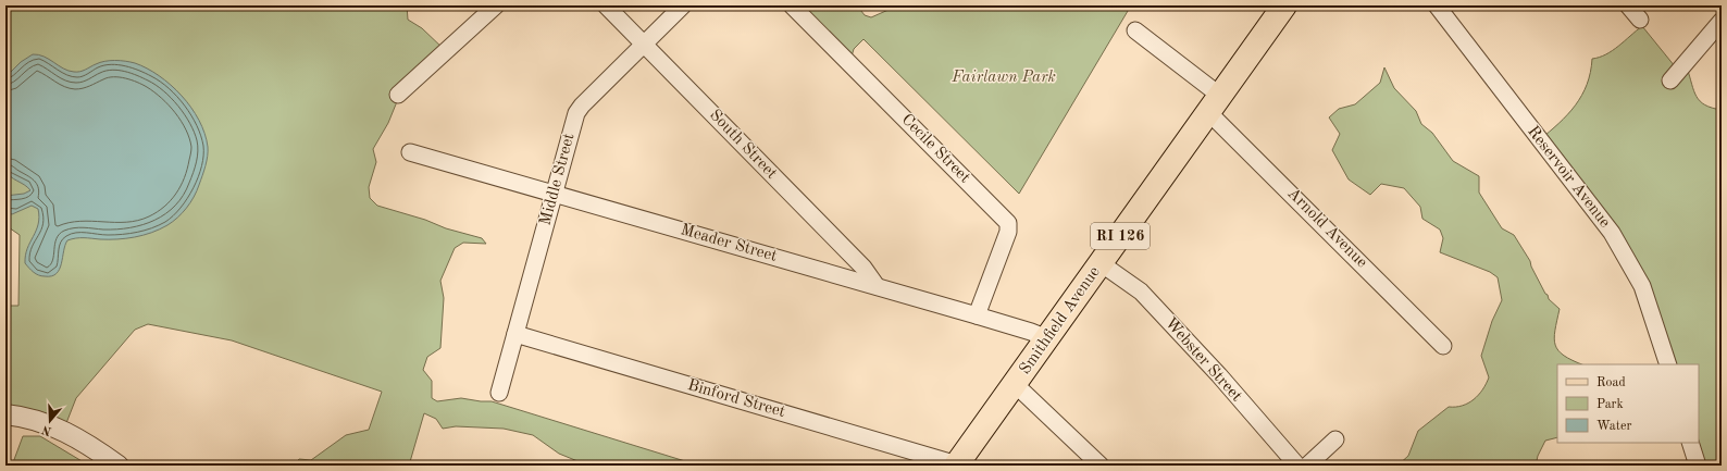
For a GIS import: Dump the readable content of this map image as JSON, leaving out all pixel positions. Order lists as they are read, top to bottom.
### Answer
{
  "streets": {
    "main road": ["RI 126", "Smithfield Avenue"],
    "street": [
      "South Street",
      "Cecile Street",
      "Reservoir Avenue",
      "Middle Street",
      "Arnold Avenue",
      "Meader Street",
      "Webster Street",
      "Binford Street"
    ]
  },
  "crossings": [
    ["South Street", "Middle Street"],
    ["South Street", "Meader Street"],
    ["Cecile Street", "Meader Street"],
    ["Middle Street", "Meader Street"],
    ["Middle Street", "Binford Street"],
    ["Arnold Avenue", "Smithfield Avenue"],
    ["Meader Street", "Smithfield Avenue"],
    ["Smithfield Avenue", "Webster Street"],
    ["Smithfield Avenue", "Binford Street"]
  ],
  "parks": ["Fairlawn Park"],
  "legend": ["Road", "Park", "Water"],
  "north": "bottom"
}
